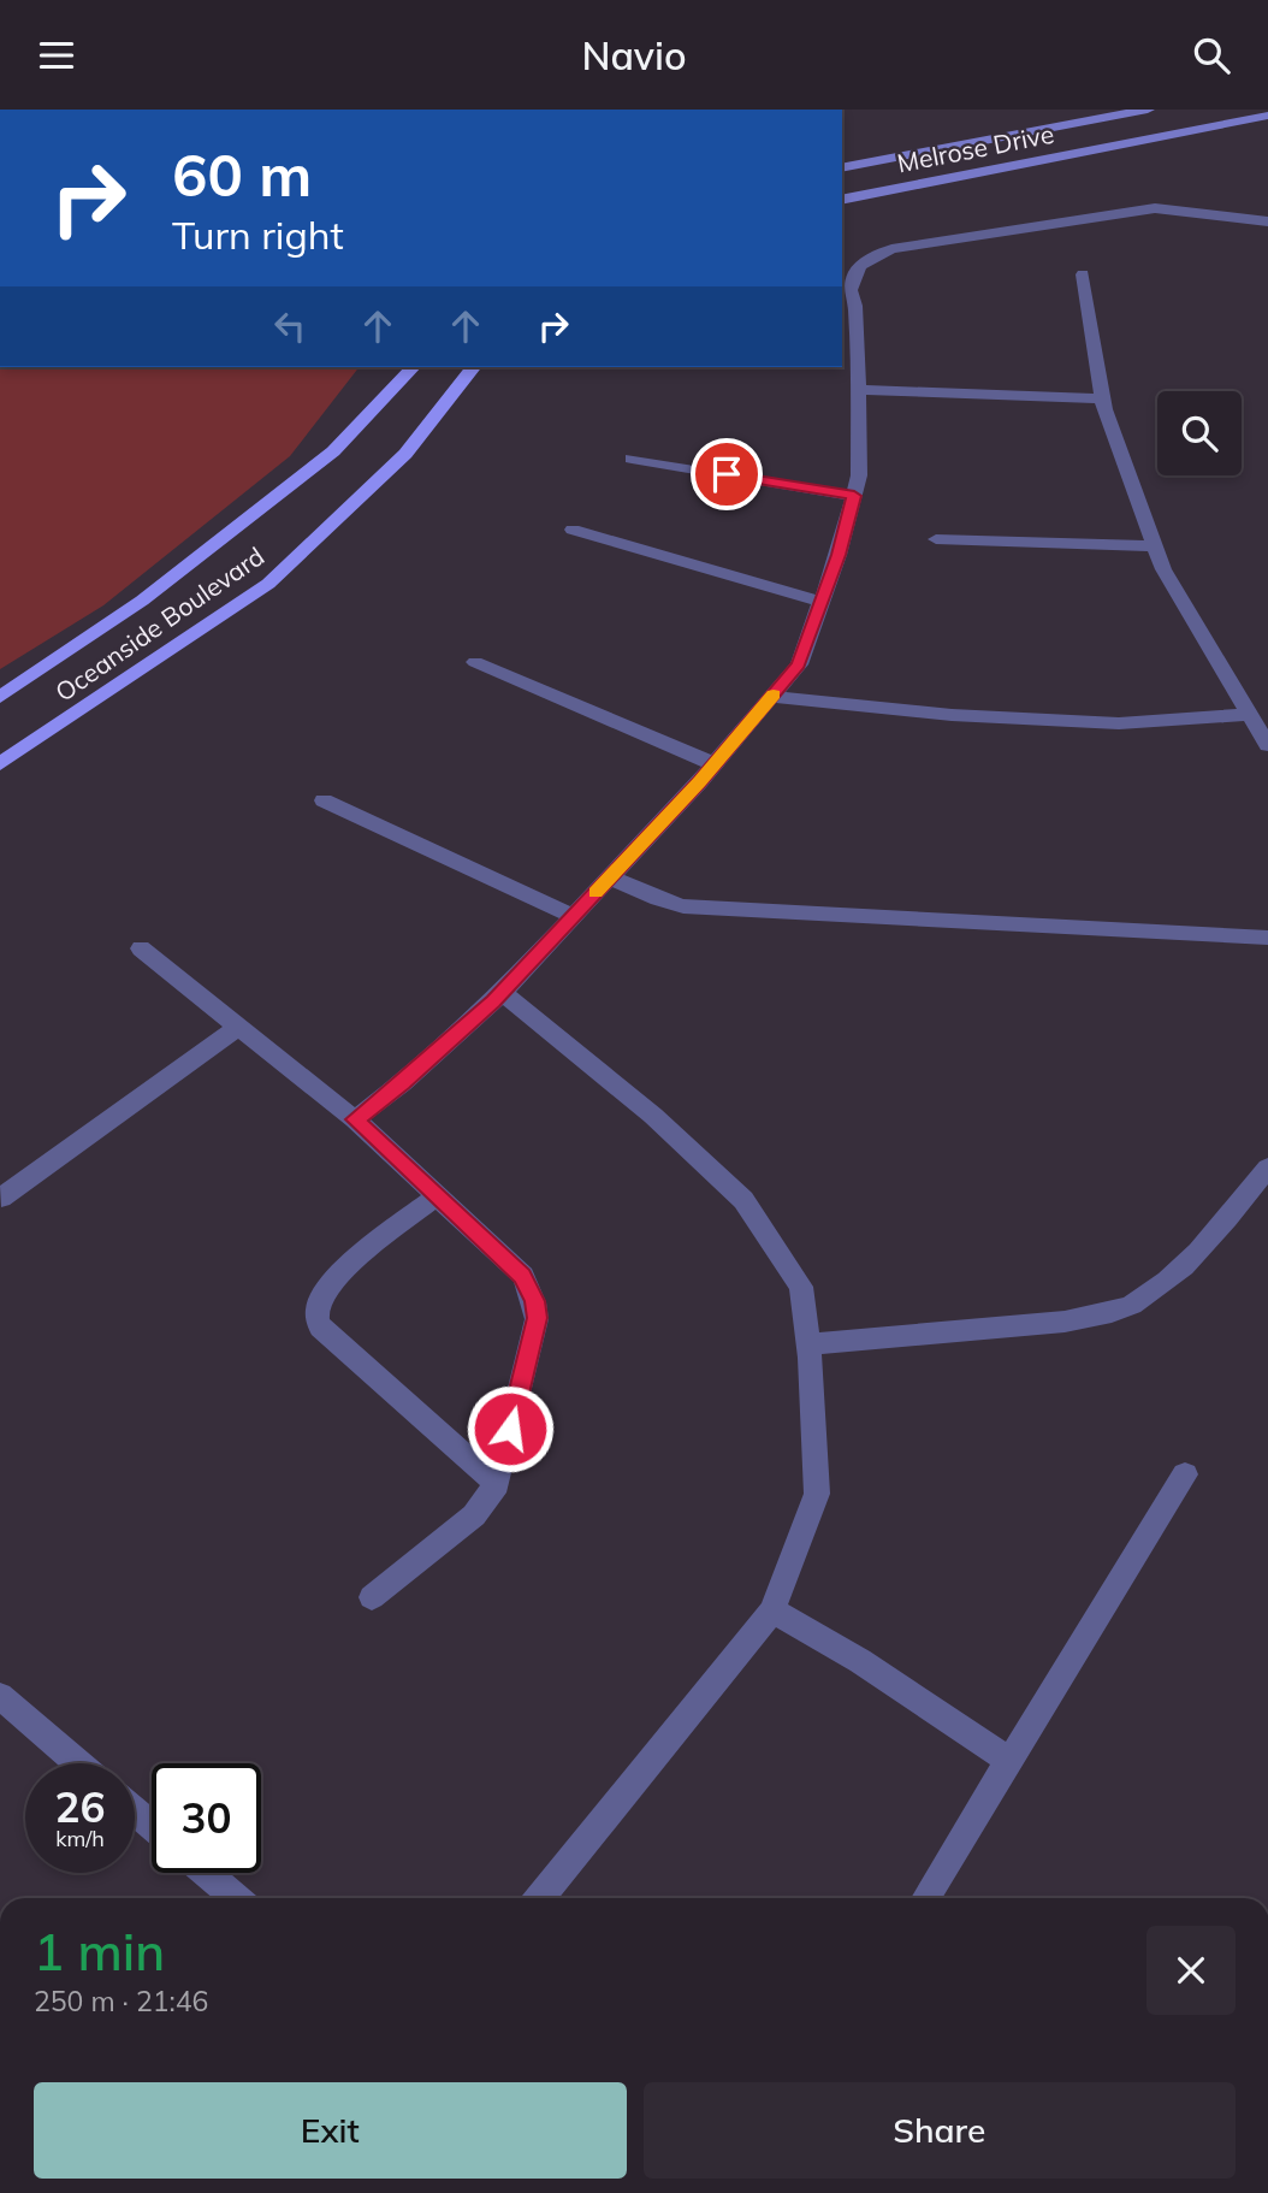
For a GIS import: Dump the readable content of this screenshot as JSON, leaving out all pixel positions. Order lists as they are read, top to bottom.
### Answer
{
  "streets": {
    "main road": ["Melrose Drive", "Oceanside Boulevard"]
  },
  "page": {
    "header": "Navio",
    "turn": ["60 m", "Turn right"],
    "speed": "26 km/h",
    "limit": "30",
    "heading": ["1 min", "250 m · 21:46"],
    "buttons": ["Exit", "Share"]
  }
}
